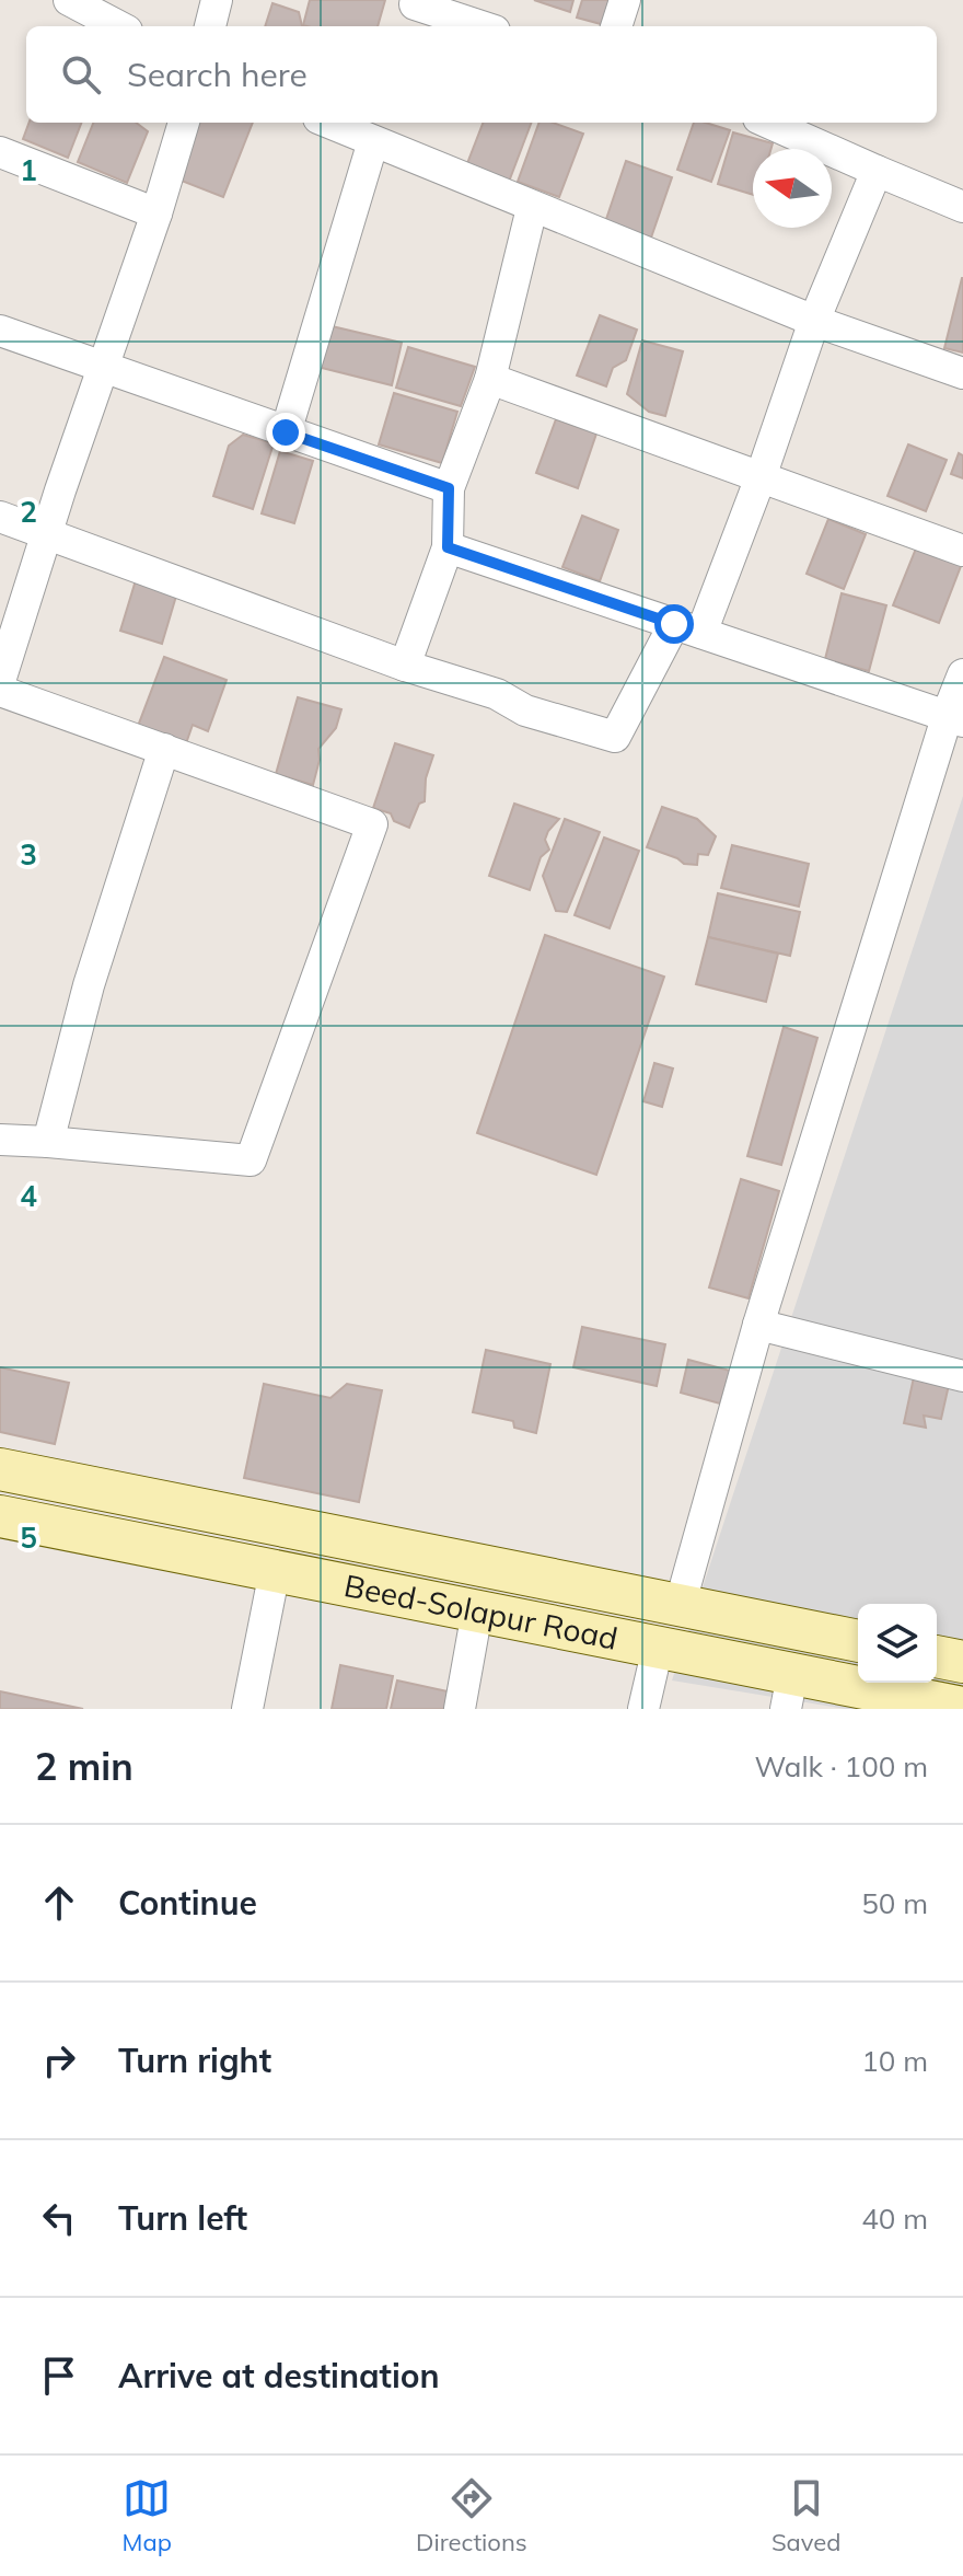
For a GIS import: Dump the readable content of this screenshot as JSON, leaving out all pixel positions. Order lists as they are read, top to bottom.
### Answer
{
  "streets": {
    "main road": ["Beed-Solapur Road"]
  },
  "north": "left",
  "page": {
    "search": "Search here",
    "heading": ["2 min", "Walk · 100 m"],
    "list": [
      ["Continue", "50 m"],
      ["Turn right", "10 m"],
      ["Turn left", "40 m"],
      "Arrive at destination"
    ],
    "nav": ["Map", "Directions", "Saved"]
  },
  "grid": {
    "rows": [
      "1",
      "2",
      "3",
      "4",
      "5"
    ]
  }
}
